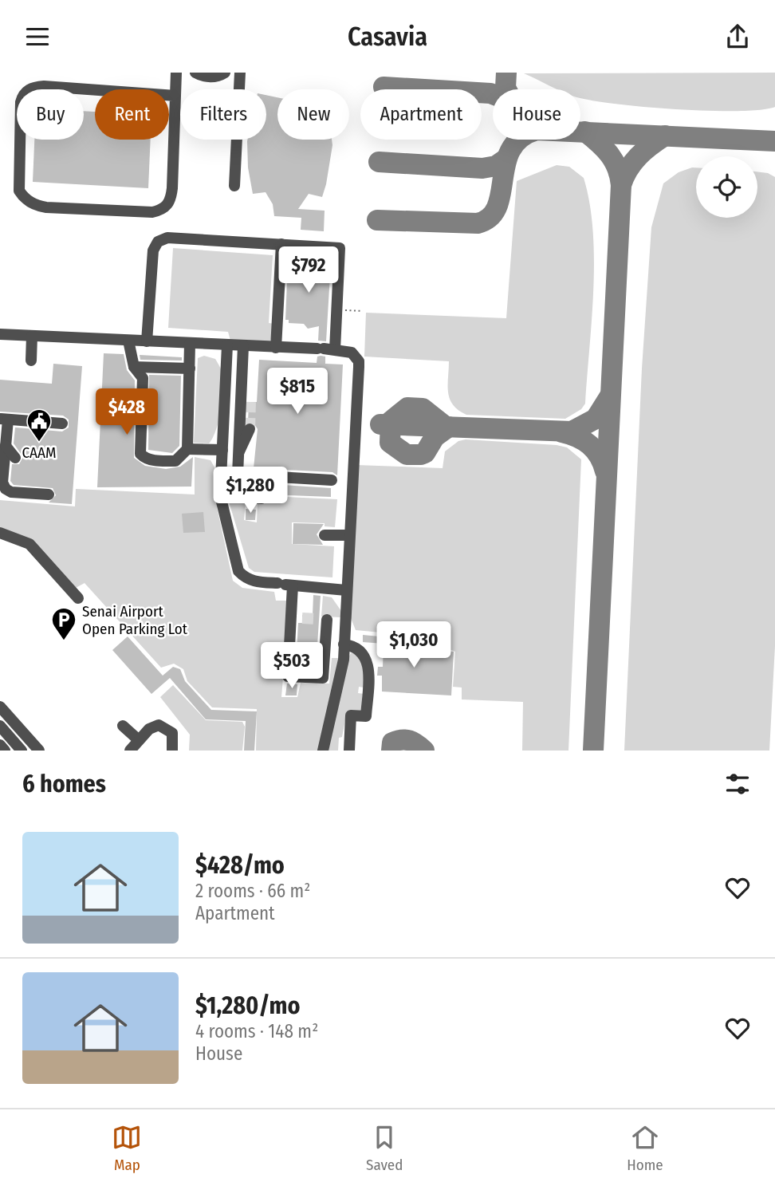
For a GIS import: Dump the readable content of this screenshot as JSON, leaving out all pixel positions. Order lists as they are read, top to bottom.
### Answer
{
  "places": {
    "public building": ["CAAM"],
    "parking": ["Senai Airport Open Parking Lot"]
  },
  "page": {
    "header": "Casavia",
    "chip": [
      "Buy",
      "Rent",
      "Filters",
      "New",
      "Apartment",
      "House"
    ],
    "price": [
      "$792",
      "$815",
      "$428",
      "$1,280",
      "$1,030",
      "$503"
    ],
    "heading": "6 homes",
    "list": [
      {
        "name": "$428/mo",
        "note": "2 rooms · 66 m² · Apartment"
      },
      {
        "name": "$1,280/mo",
        "note": "4 rooms · 148 m² · House"
      }
    ],
    "tabs": ["Map", "Saved", "Home"]
  }
}
